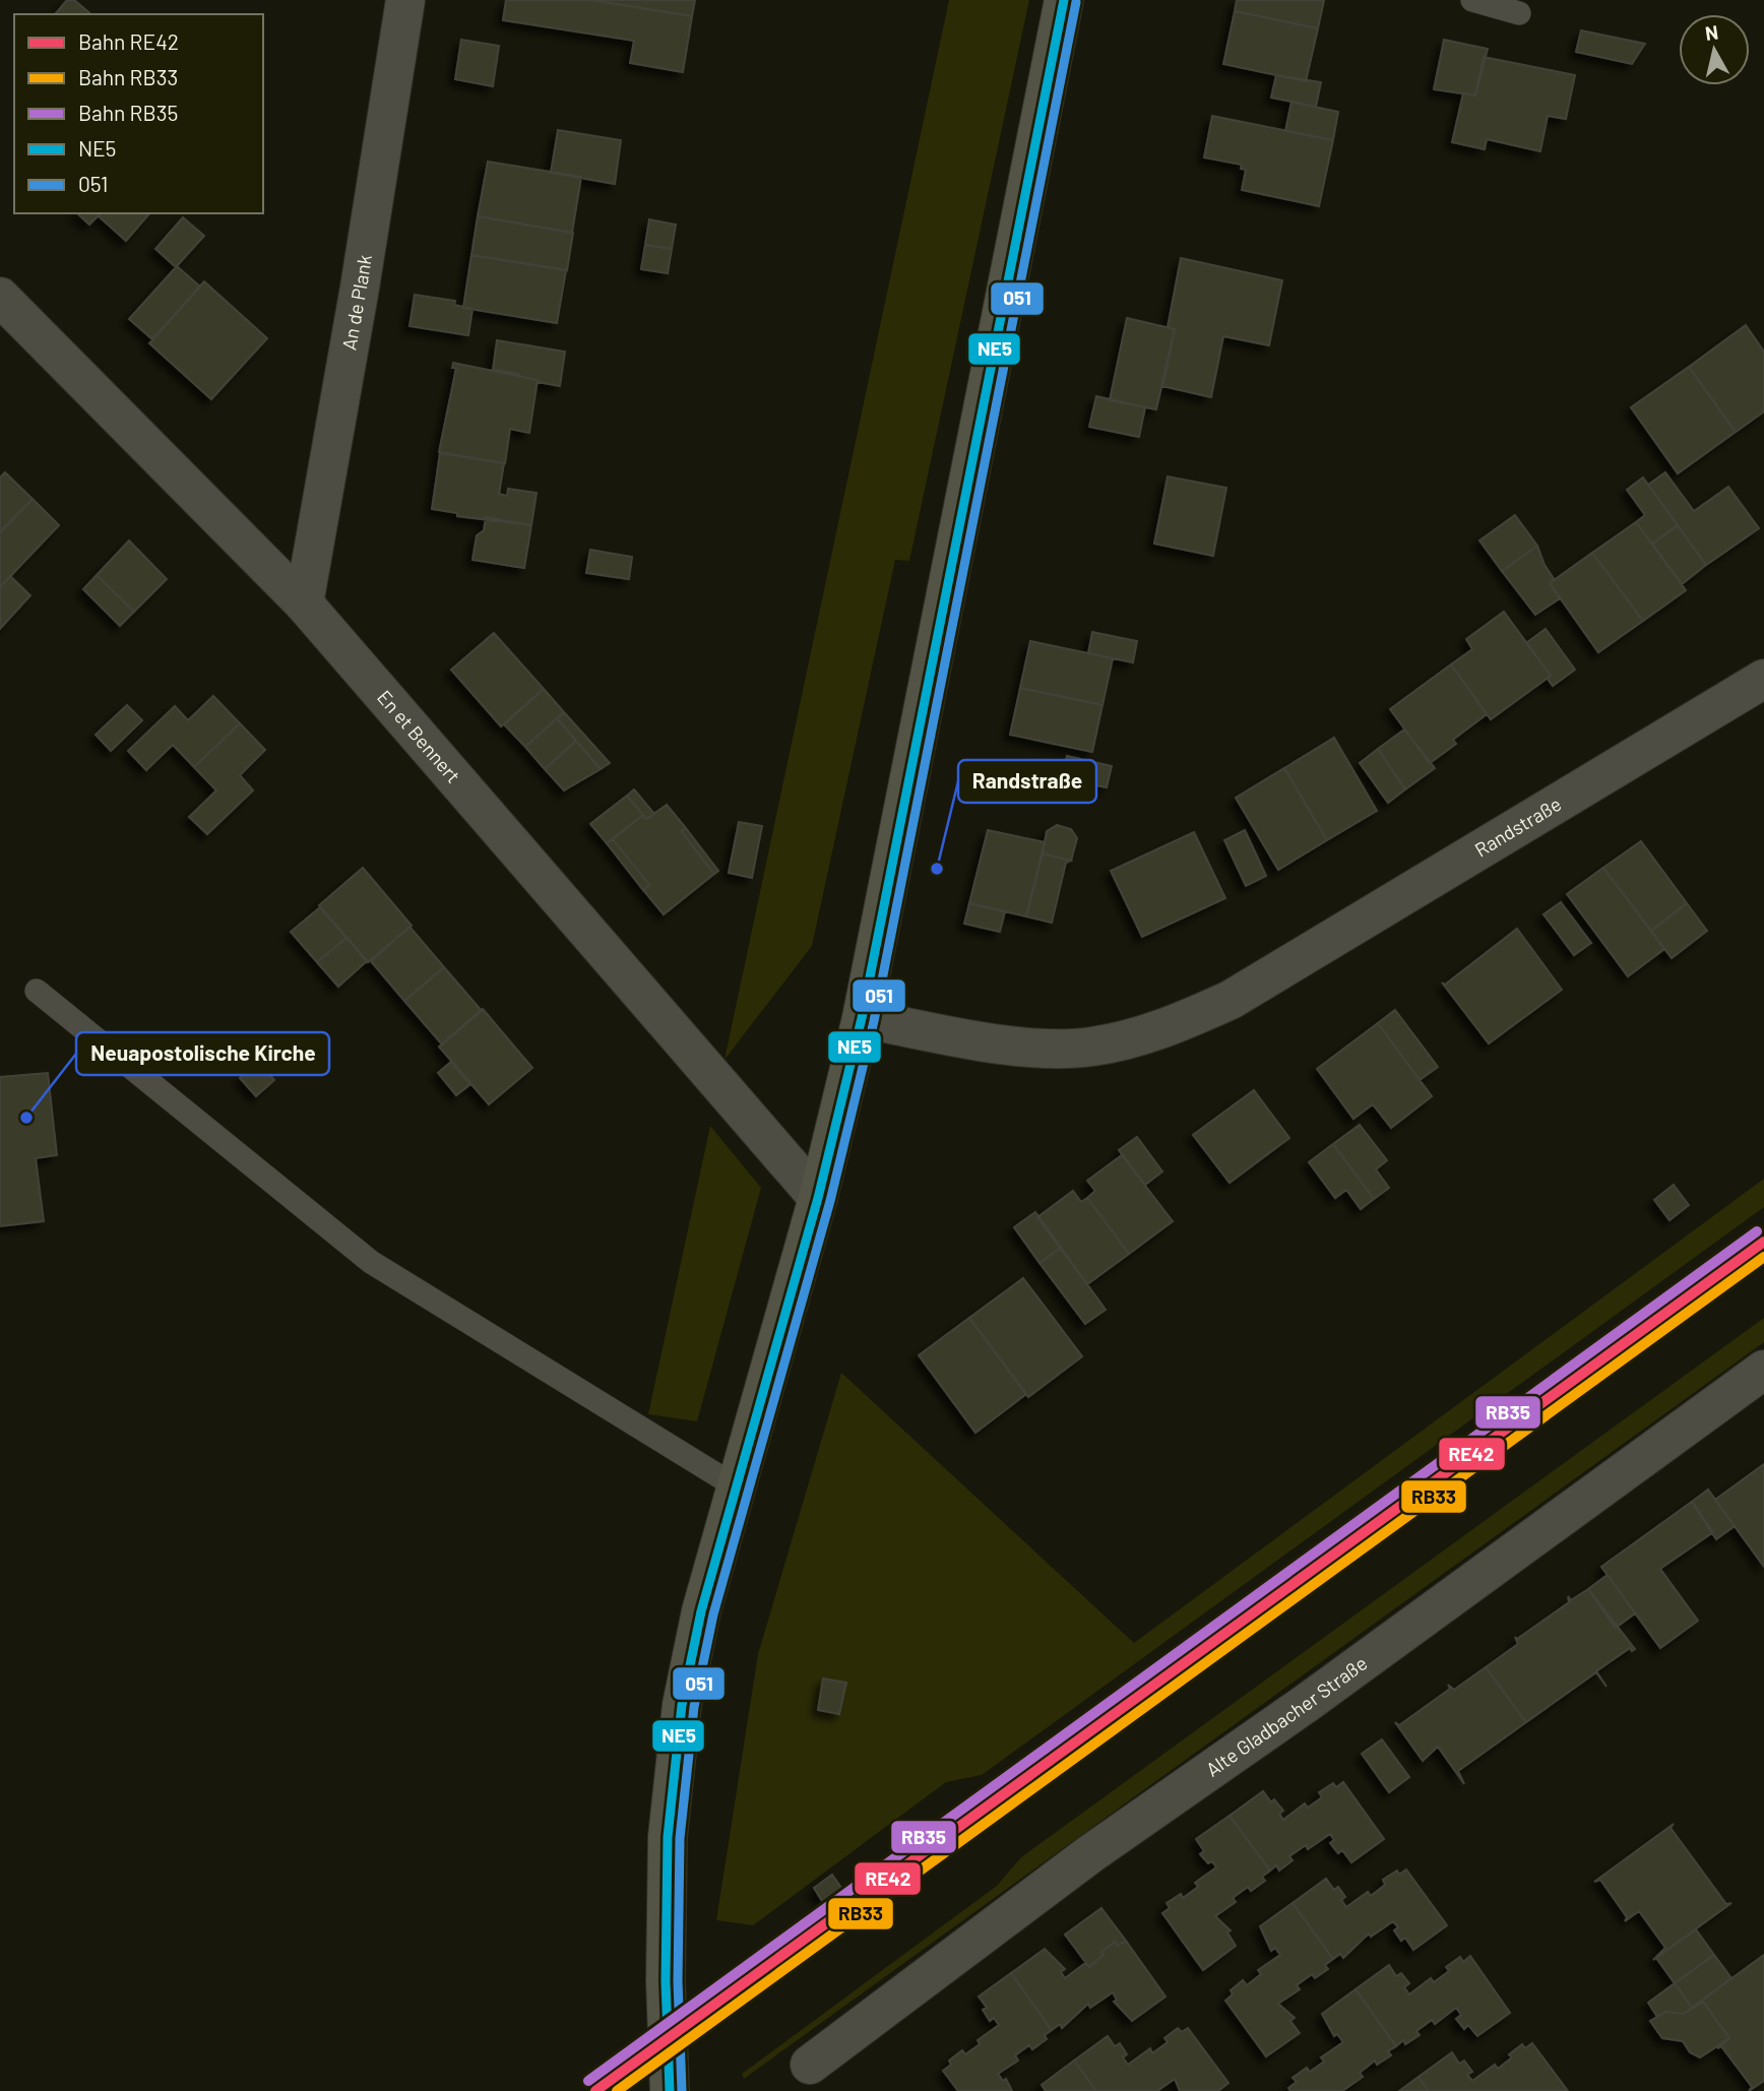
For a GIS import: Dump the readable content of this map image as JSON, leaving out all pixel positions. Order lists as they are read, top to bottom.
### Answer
{
  "streets": {
    "street": [
      "An de Plank",
      "En et Bennert",
      "Randstraße",
      "Alte Gladbacher Straße"
    ]
  },
  "crossings": [
    ["An de Plank", "En et Bennert"]
  ],
  "places": ["Randstraße", "Neuapostolische Kirche"],
  "lines": [
    "transit line NE5",
    "transit line 051",
    "rail line RB35",
    "rail line RE42",
    "rail line RB33"
  ],
  "legend": [
    "Bahn RE42",
    "Bahn RB33",
    "Bahn RB35",
    "NE5",
    "051"
  ],
  "north": "top"
}
